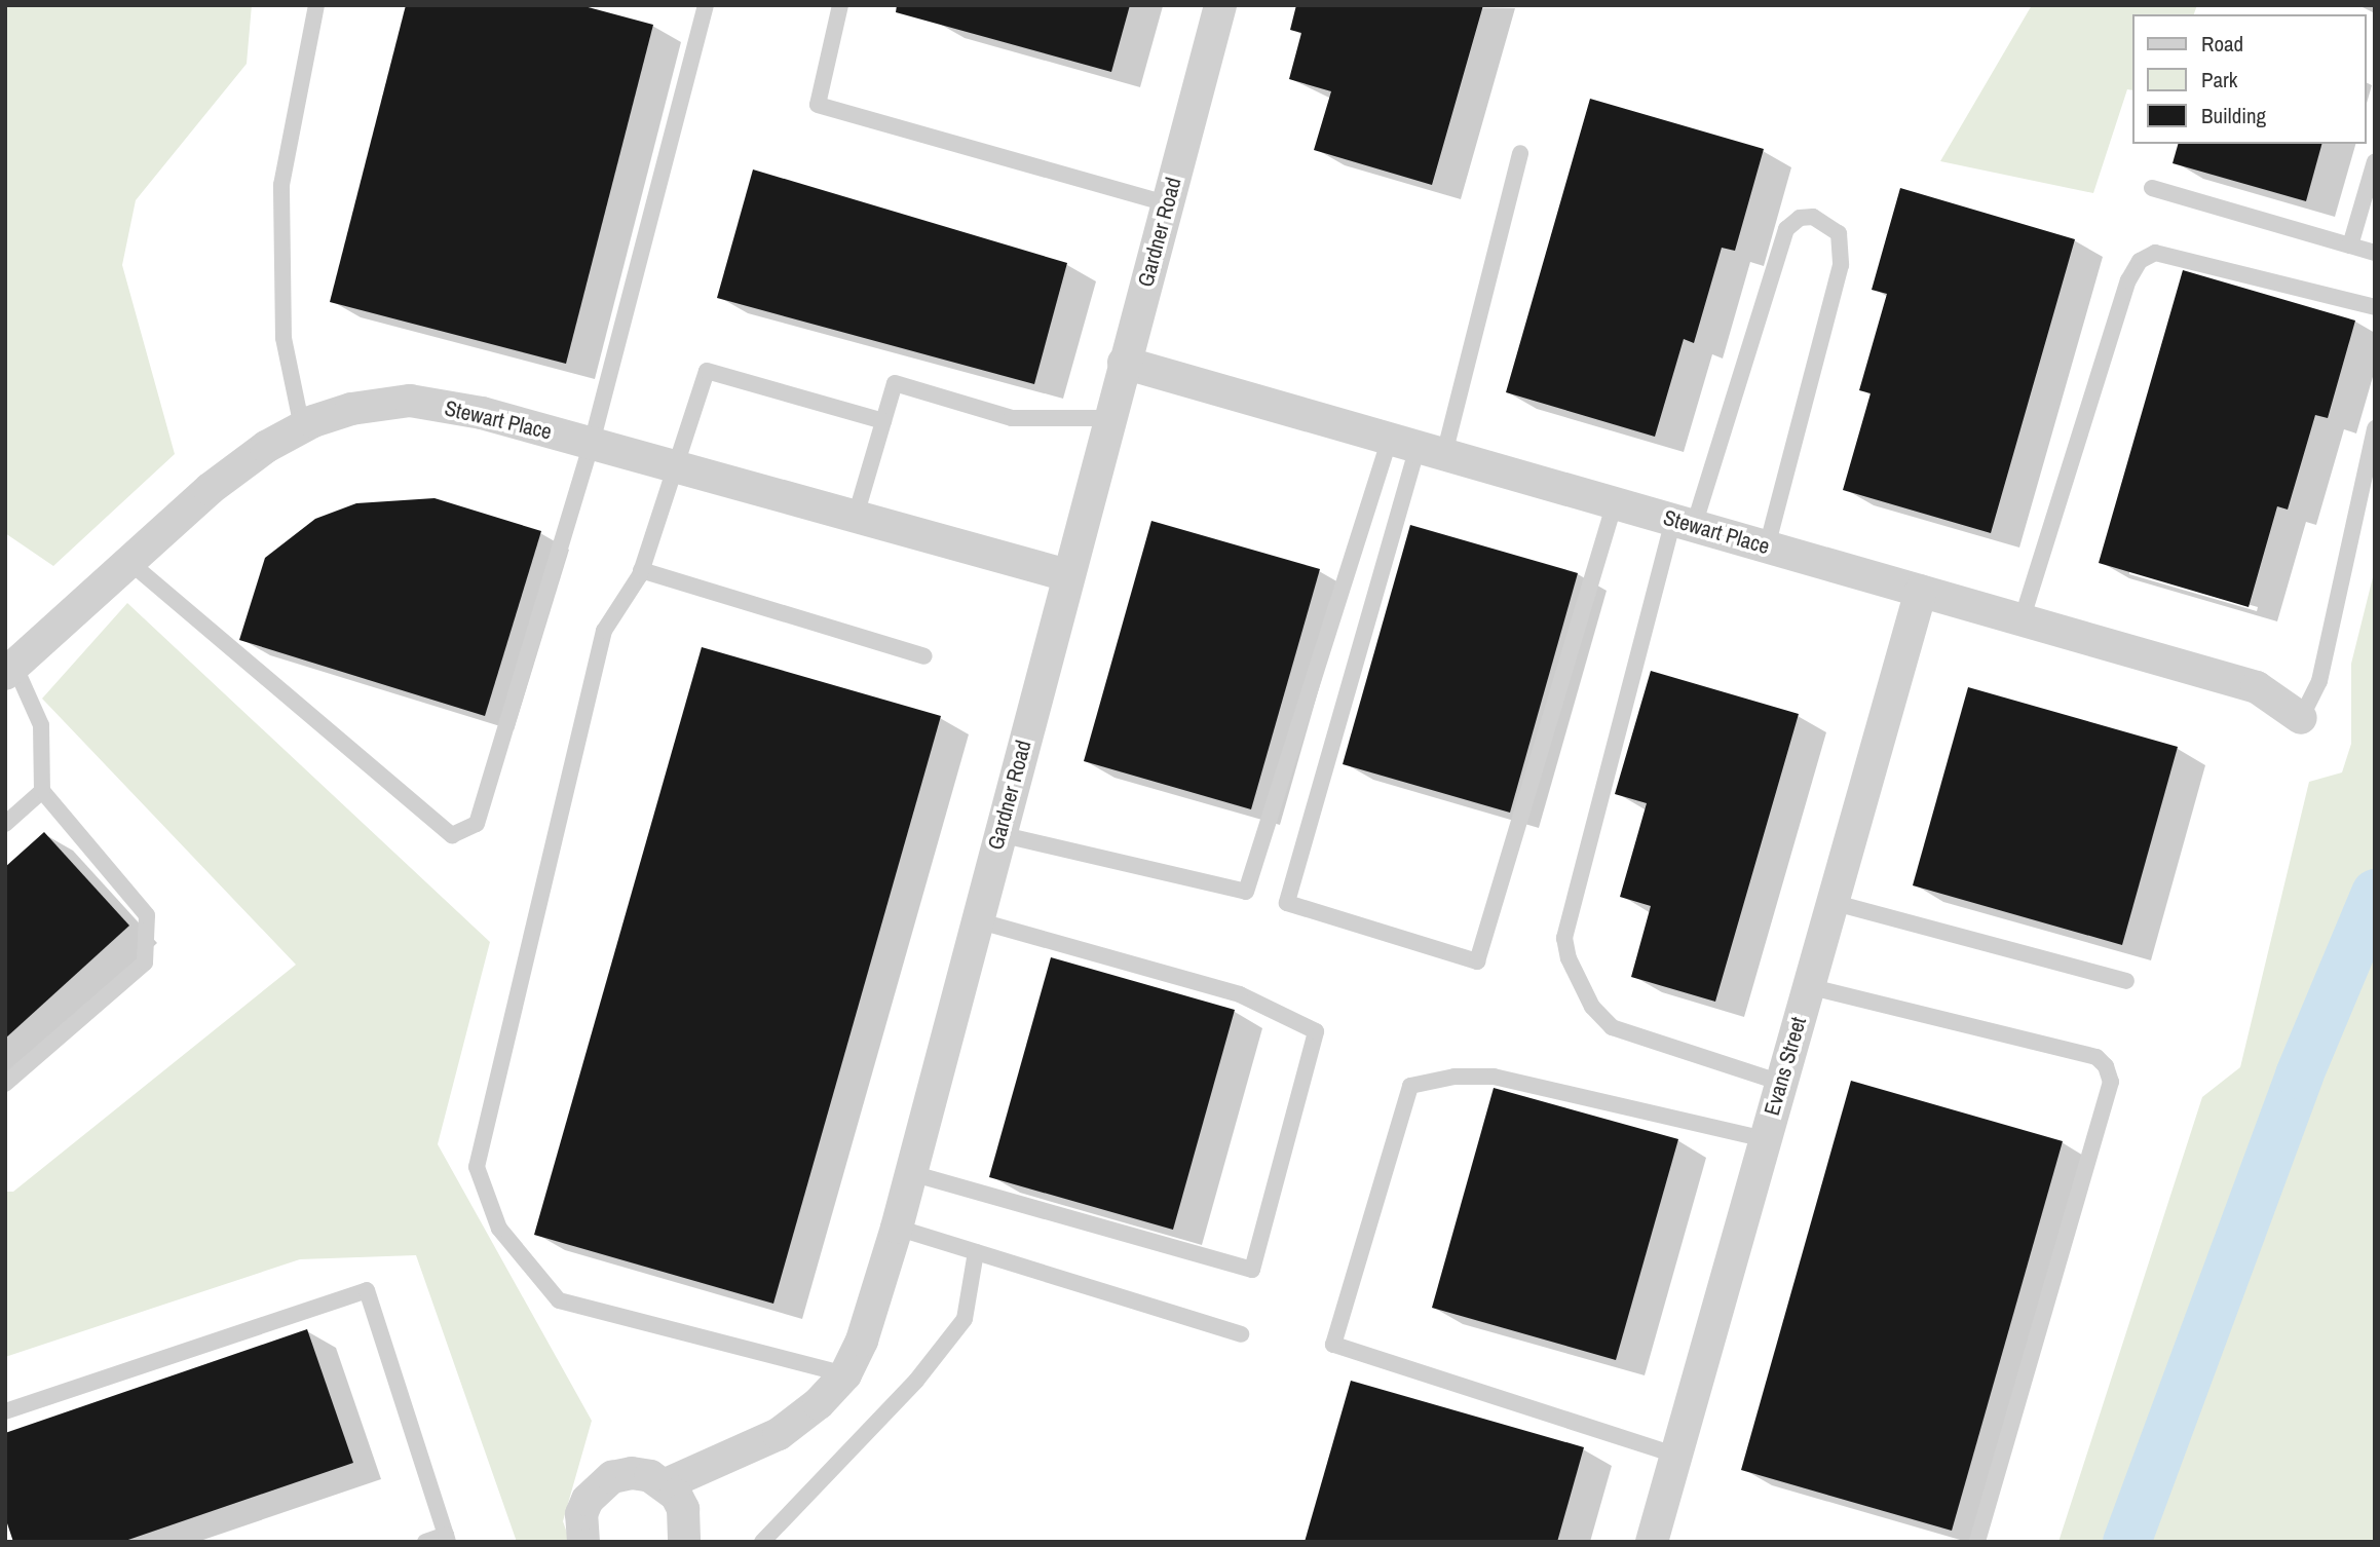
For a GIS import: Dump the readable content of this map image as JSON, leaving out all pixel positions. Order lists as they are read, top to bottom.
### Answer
{
  "streets": {
    "street": ["Gardner Road", "Stewart Place", "Evans Street"]
  },
  "crossings": [
    ["Gardner Road", "Stewart Place"],
    ["Stewart Place", "Evans Street"]
  ],
  "legend": ["Road", "Park", "Building"]
}
